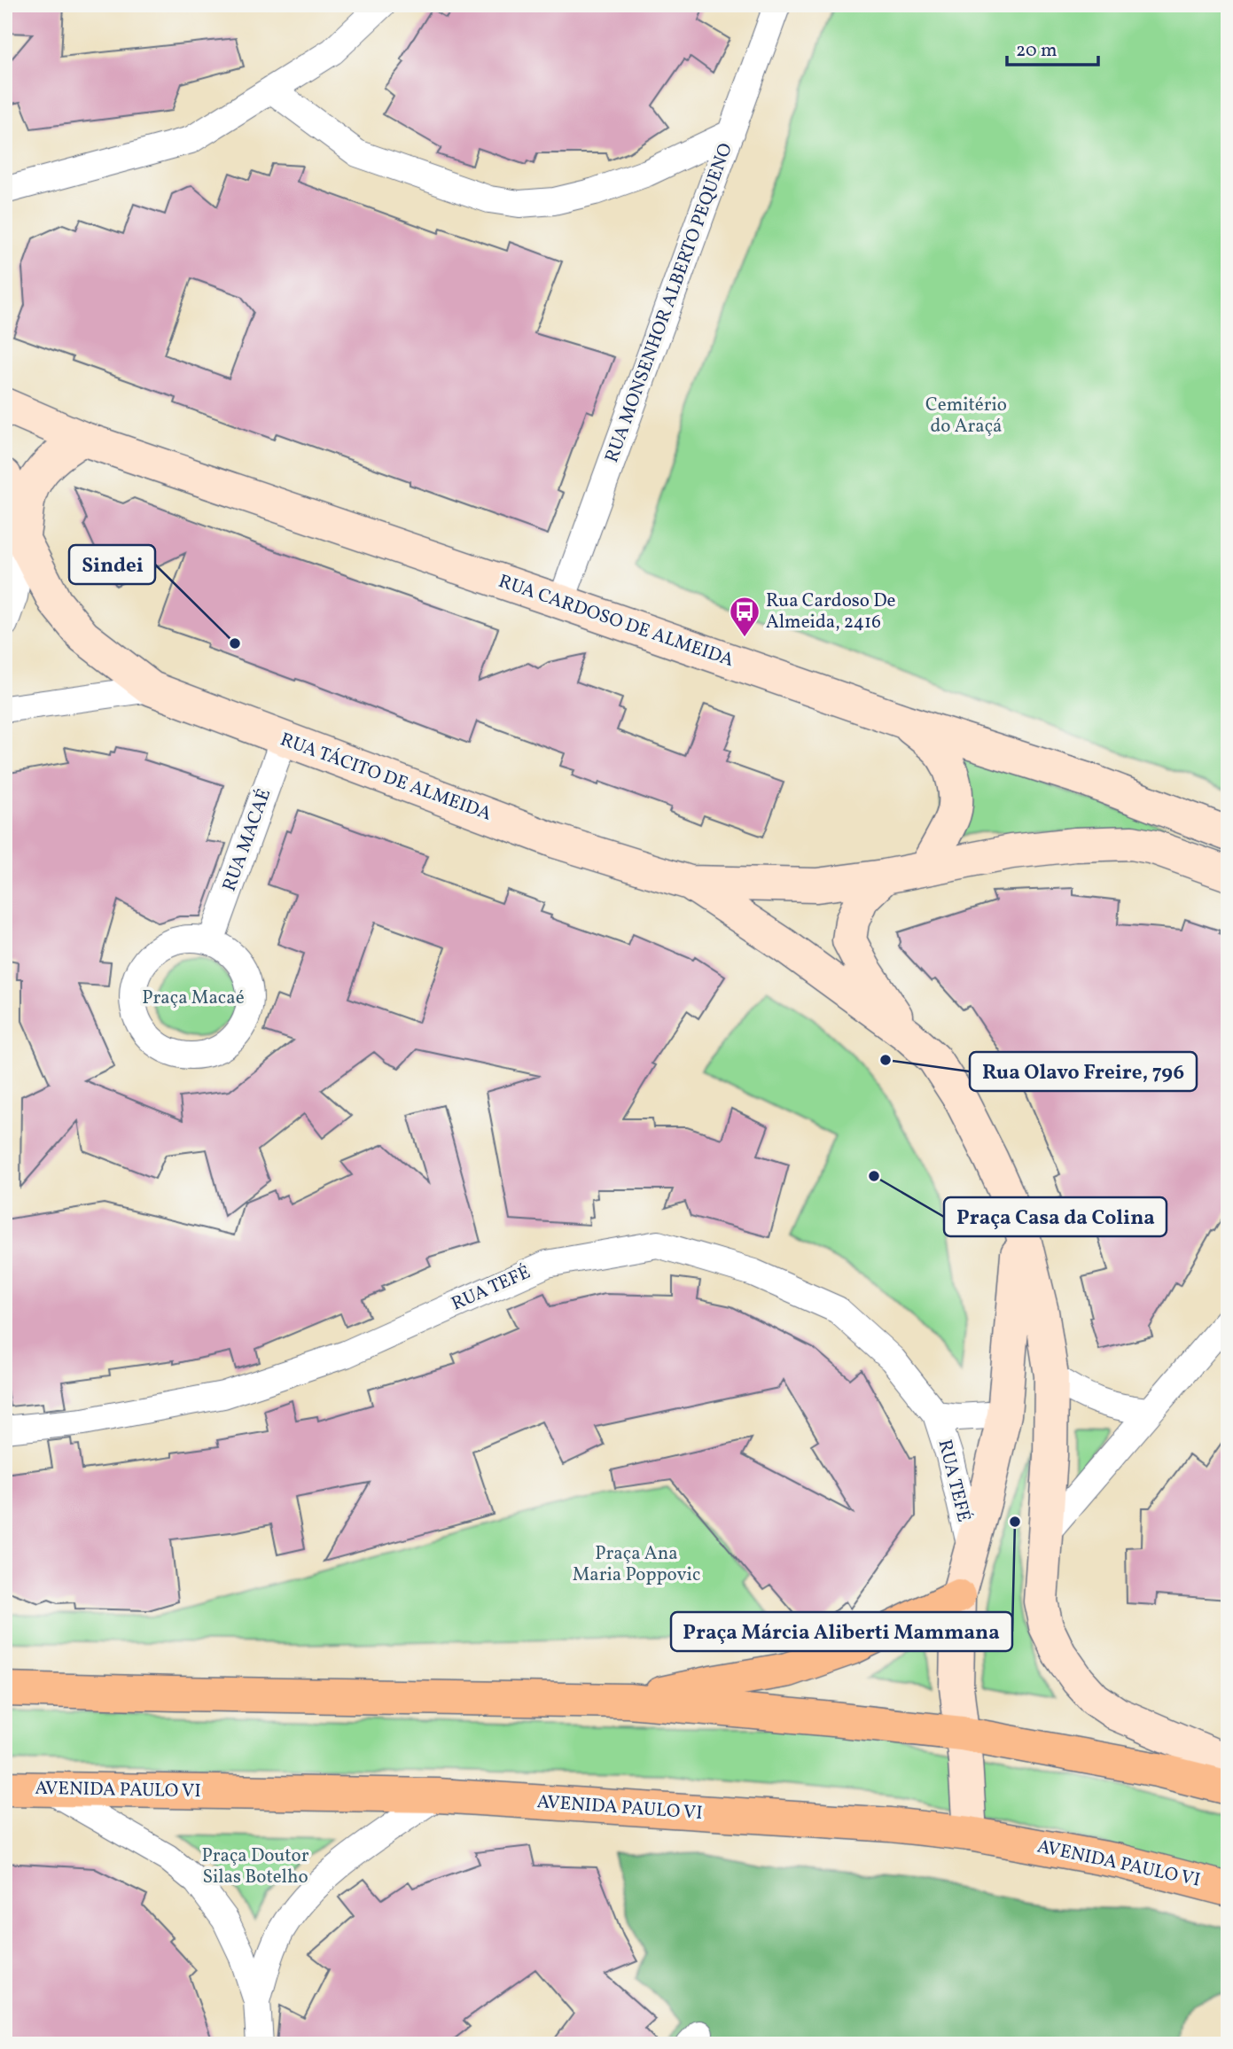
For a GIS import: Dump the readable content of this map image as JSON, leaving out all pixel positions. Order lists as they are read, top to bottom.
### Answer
{
  "streets": {
    "main road": ["RUA CARDOSO DE ALMEIDA", "RUA TÁCITO DE ALMEIDA", "AVENIDA PAULO VI"],
    "street": ["RUA MONSENHOR ALBERTO PEQUENO", "RUA MACAÉ", "RUA TEFÉ"]
  },
  "crossings": [
    ["RUA MONSENHOR ALBERTO PEQUENO", "RUA CARDOSO DE ALMEIDA"],
    ["RUA TÁCITO DE ALMEIDA", "RUA MACAÉ"]
  ],
  "parks": [
    "Cemitério do Araçá",
    "Praça Macaé",
    "Praça Ana Maria Poppovic",
    "Praça Doutor Silas Botelho"
  ],
  "places": {
    "bus stop": ["Rua Cardoso De Almeida, 2416"],
    "other": [
      "Sindei",
      "Rua Olavo Freire, 796",
      "Praça Casa da Colina",
      "Praça Márcia Aliberti Mammana"
    ]
  },
  "scale_bar": "20 m"
}
